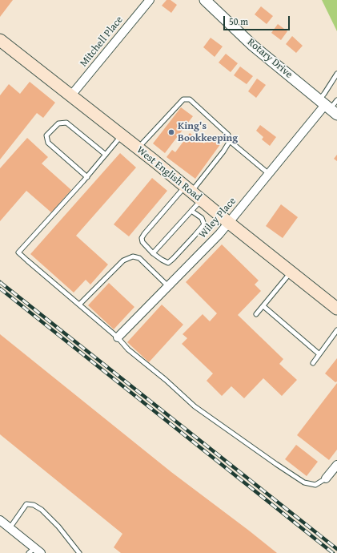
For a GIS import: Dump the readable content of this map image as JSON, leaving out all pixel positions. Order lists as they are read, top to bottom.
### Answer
{
  "streets": {
    "main road": ["West English Road"],
    "street": ["Mitchell Place", "Rotary Drive", "Wiley Place"]
  },
  "crossings": [
    ["Mitchell Place", "West English Road"],
    ["Rotary Drive", "Wiley Place"],
    ["West English Road", "Wiley Place"]
  ],
  "places": ["King's Bookkeeping"],
  "scale_bar": "50 m"
}
